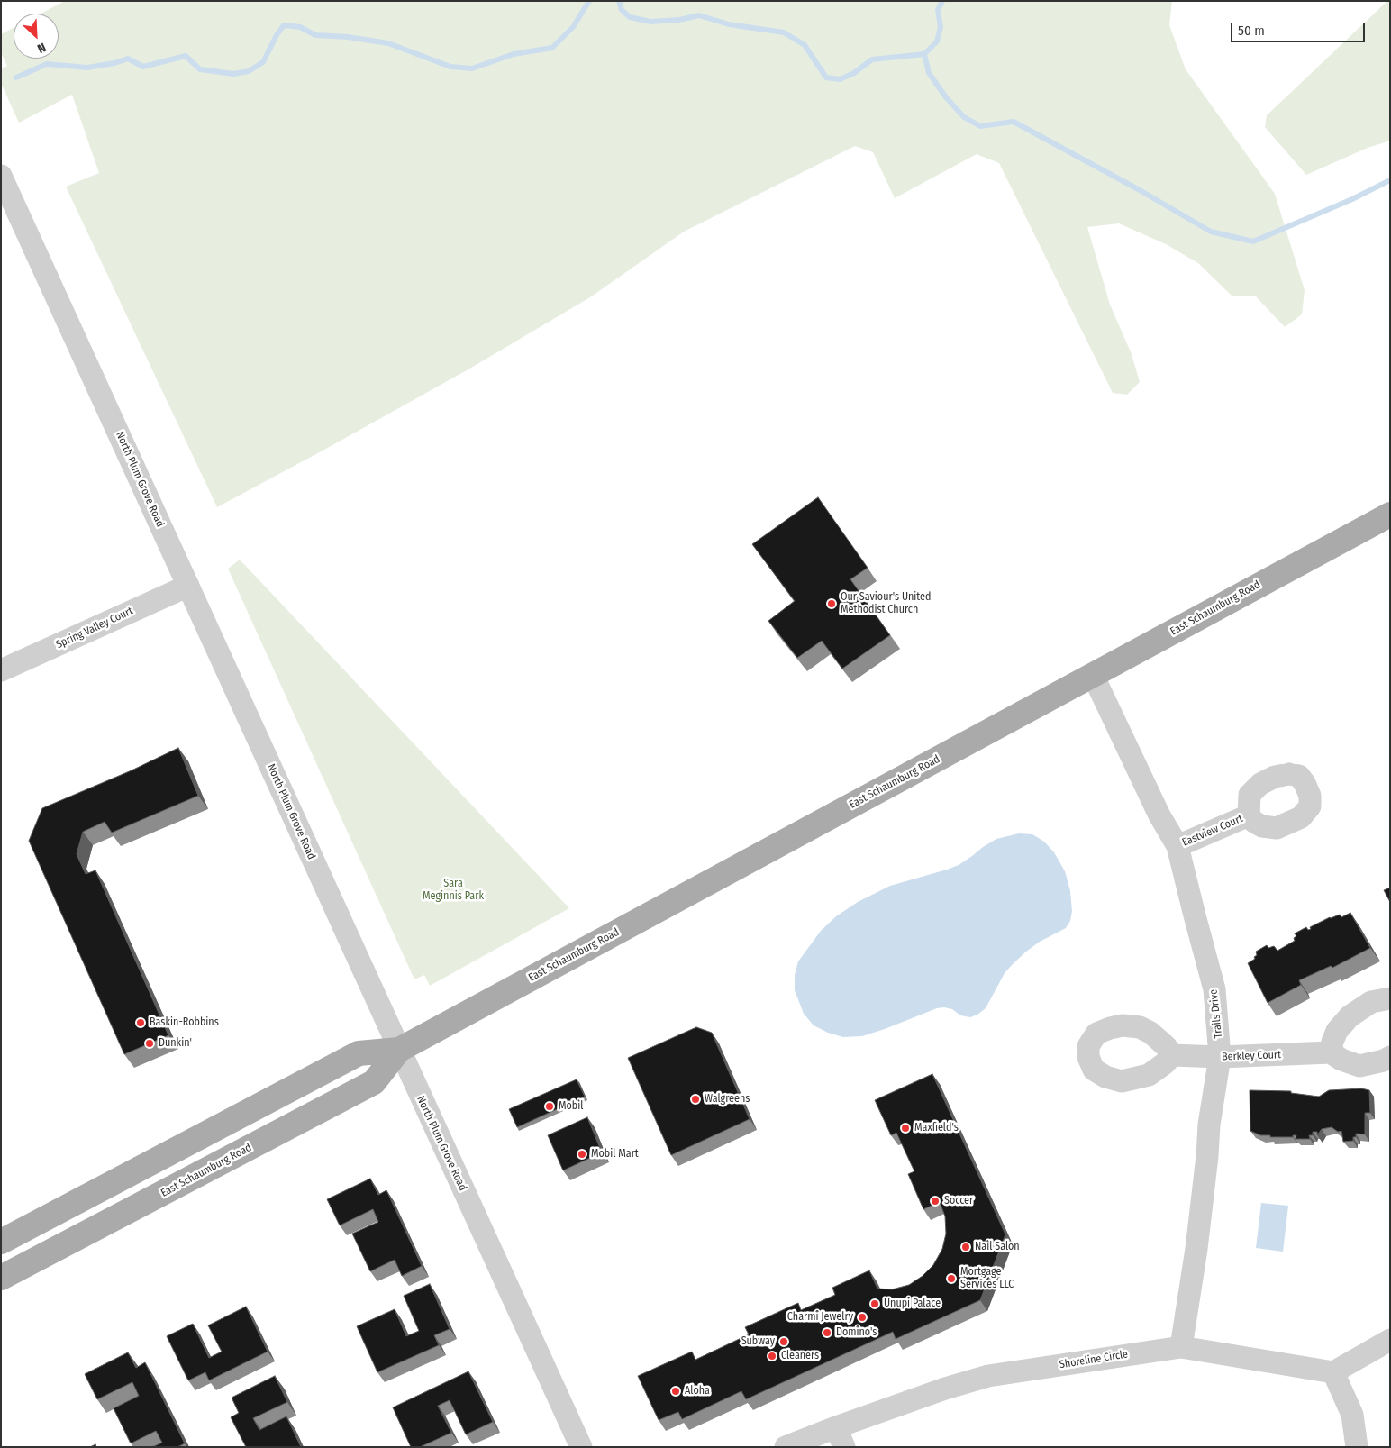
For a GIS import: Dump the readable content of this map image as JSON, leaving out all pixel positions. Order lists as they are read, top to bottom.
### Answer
{
  "streets": {
    "main road": ["East Schaumburg Road"],
    "street": [
      "North Plum Grove Road",
      "Spring Valley Court",
      "Eastview Court",
      "Trails Drive",
      "Berkley Court",
      "Shoreline Circle"
    ]
  },
  "crossings": [
    ["North Plum Grove Road", "East Schaumburg Road"],
    ["North Plum Grove Road", "Spring Valley Court"],
    ["East Schaumburg Road", "Trails Drive"],
    ["Eastview Court", "Trails Drive"],
    ["Trails Drive", "Berkley Court"],
    ["Trails Drive", "Shoreline Circle"]
  ],
  "parks": ["Sara Meginnis Park"],
  "places": [
    "Our Saviour's United Methodist Church",
    "Baskin-Robbins",
    "Dunkin'",
    "Walgreens",
    "Mobil",
    "Maxfield's",
    "Mobil Mart",
    "Soccer",
    "Nail Salon",
    "Mortgage Services LLC",
    "Unupi Palace",
    "Charmi Jewelry",
    "Domino's",
    "Subway",
    "Cleaners",
    "Aloha"
  ],
  "scale_bar": "50 m",
  "north": "bottom right"
}
